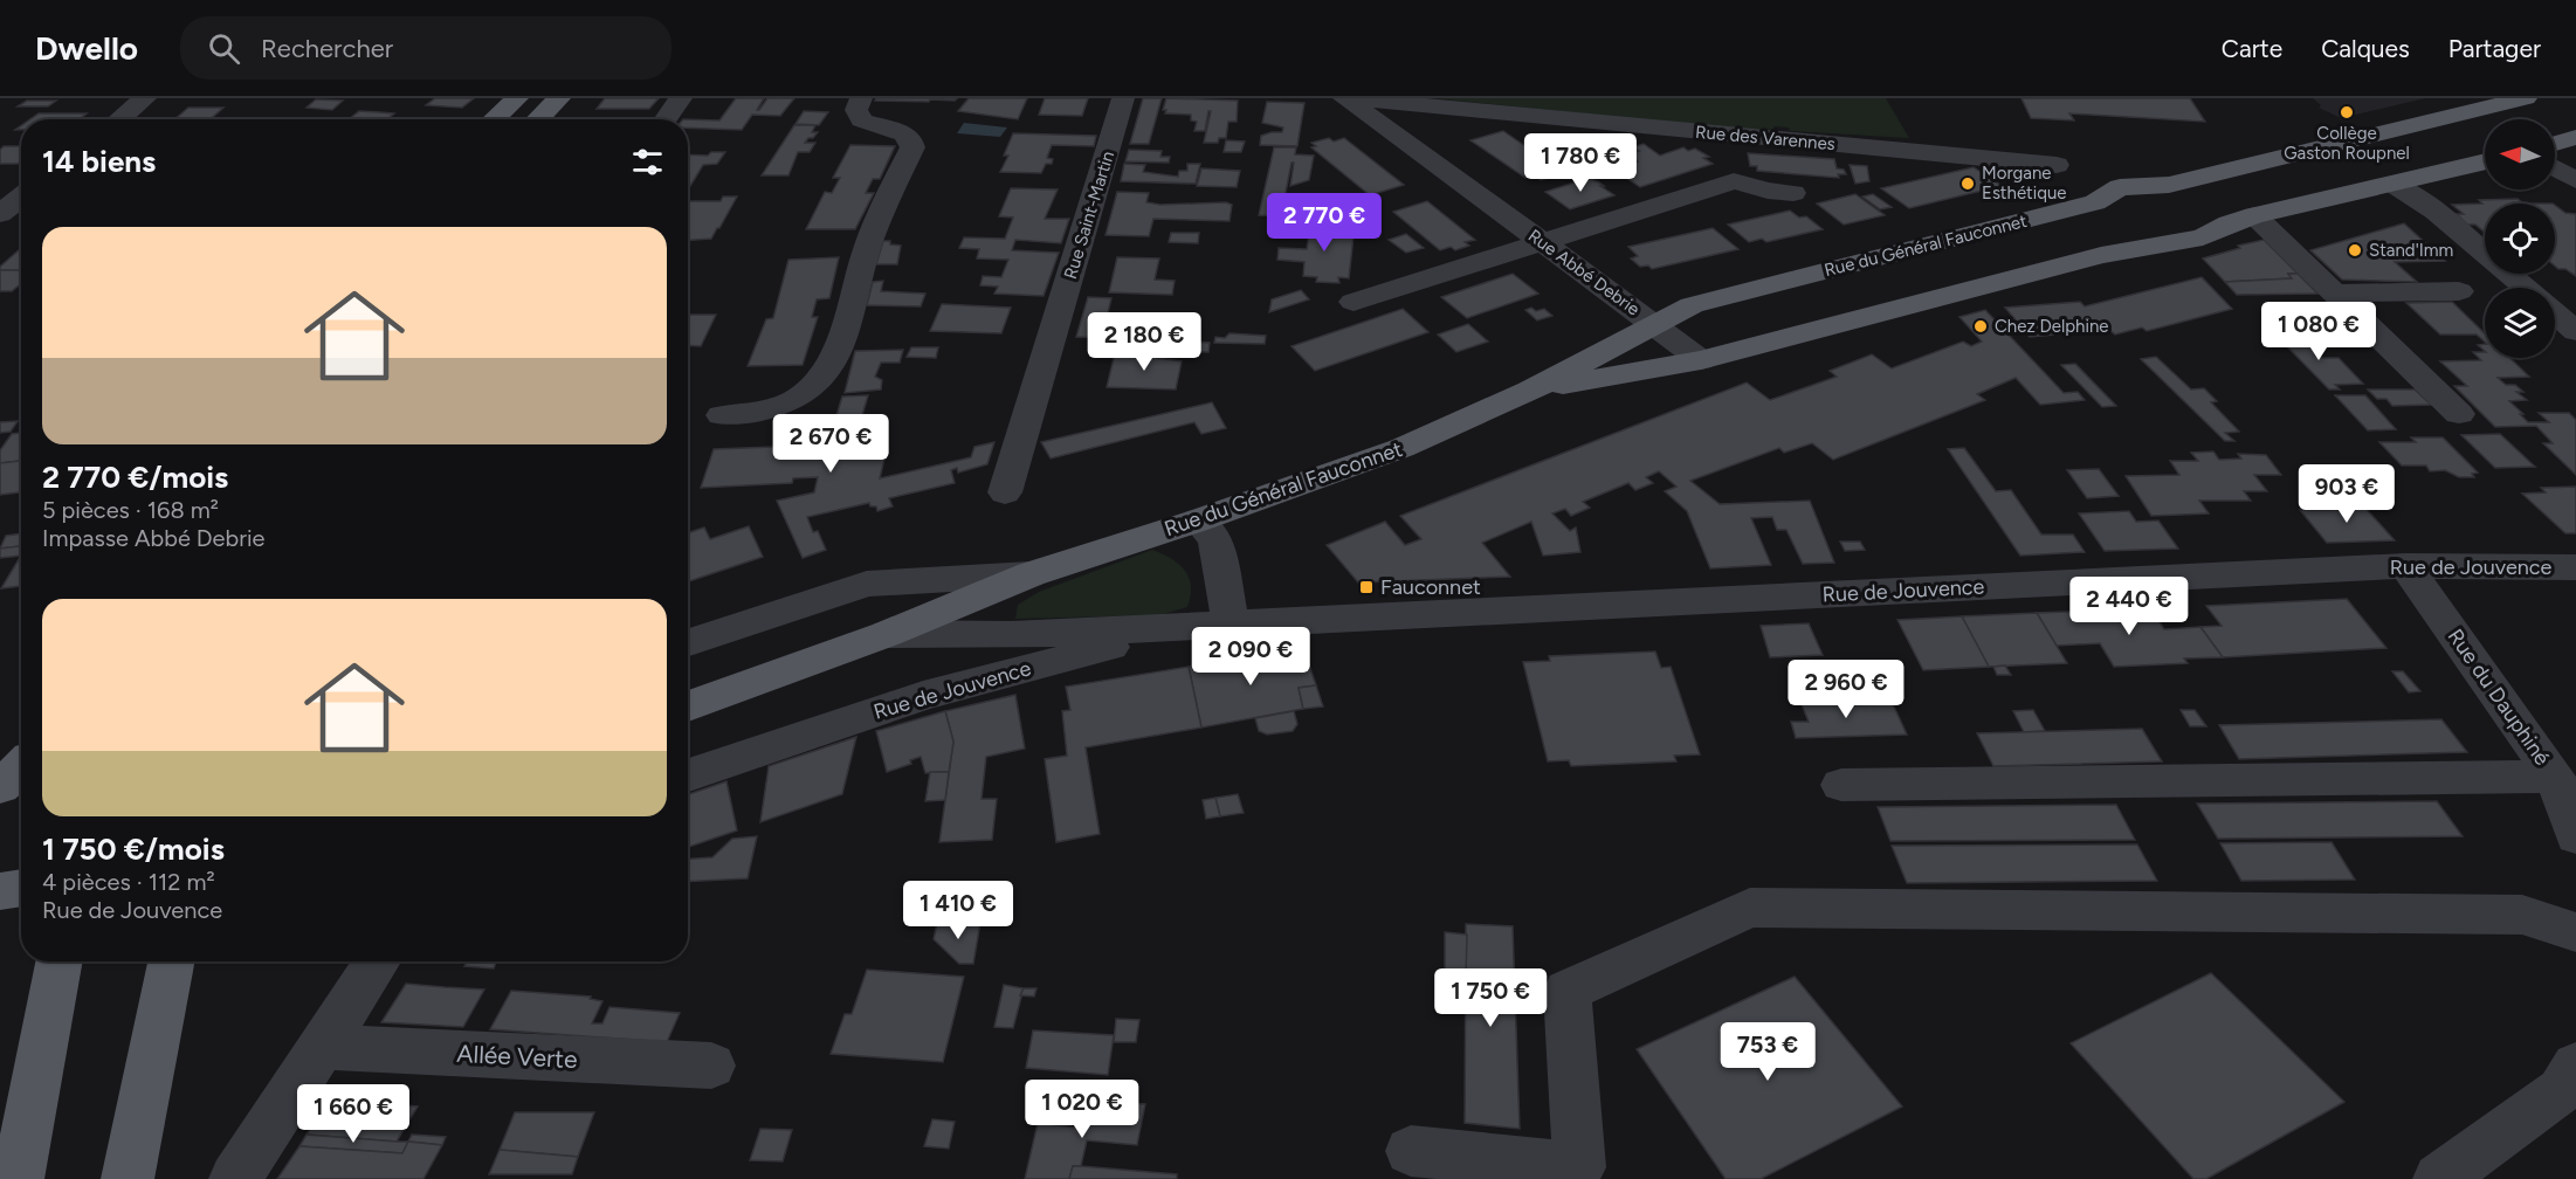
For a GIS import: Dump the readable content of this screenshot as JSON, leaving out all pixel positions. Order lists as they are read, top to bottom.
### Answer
{
  "streets": {
    "main road": ["Rue du Général Fauconnet"],
    "street": [
      "Rue des Varennes",
      "Rue Saint-Martin",
      "Rue Abbé Debrie",
      "Rue de Jouvence",
      "Rue du Dauphiné",
      "Allée Verte"
    ]
  },
  "crossings": [
    ["Rue du Général Fauconnet", "Rue Abbé Debrie"],
    ["Rue du Général Fauconnet", "Rue de Jouvence"],
    ["Rue de Jouvence", "Rue du Dauphiné"]
  ],
  "places": {
    "other": [
      "Collège Gaston Roupnel",
      "Morgane Esthétique",
      "Stand'Imm",
      "Chez Delphine"
    ],
    "transit": ["Fauconnet"]
  },
  "north": "left",
  "page": {
    "header": "Dwello",
    "search": "Rechercher",
    "nav": ["Carte", "Calques", "Partager"],
    "heading": "14 biens",
    "price": [
      "1 780 €",
      "2 770 €",
      "1 080 €",
      "2 180 €",
      "2 670 €",
      "903 €",
      "2 440 €",
      "2 090 €",
      "2 960 €",
      "1 410 €",
      "1 750 €",
      "753 €",
      "1 020 €",
      "1 660 €"
    ],
    "list": [
      {
        "name": "2 770 €/mois",
        "note": "5 pièces · 168 m² · Impasse Abbé Debrie"
      },
      {
        "name": "1 750 €/mois",
        "note": "4 pièces · 112 m² · Rue de Jouvence"
      }
    ]
  }
}
